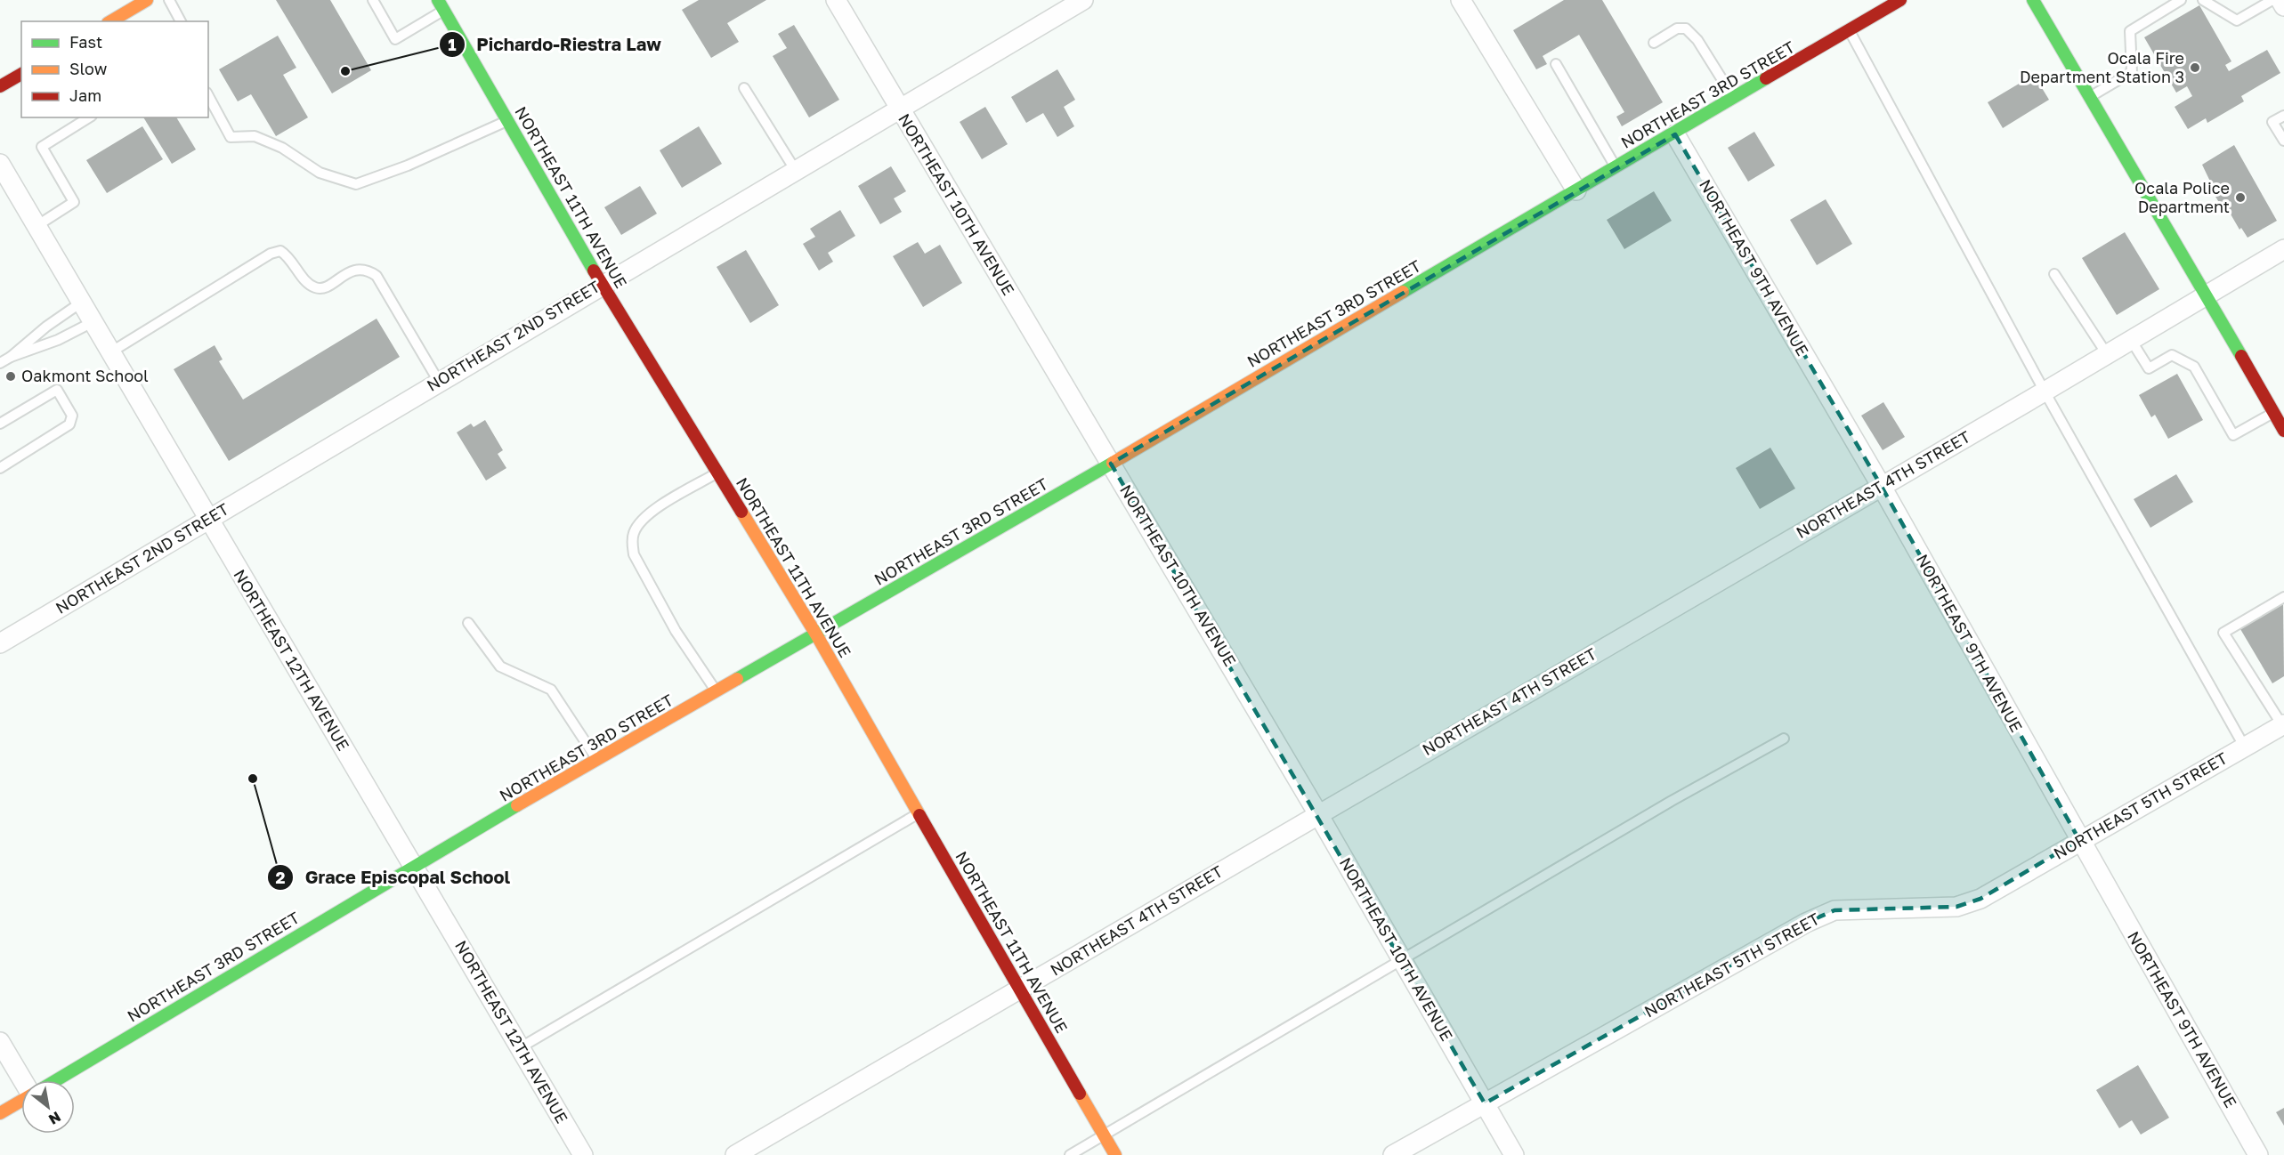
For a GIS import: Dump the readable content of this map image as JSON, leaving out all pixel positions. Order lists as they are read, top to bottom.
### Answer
{
  "streets": {
    "street": [
      "NORTHEAST 3RD STREET",
      "NORTHEAST 11TH AVENUE",
      "NORTHEAST 10TH AVENUE",
      "NORTHEAST 9TH AVENUE",
      "NORTHEAST 2ND STREET",
      "NORTHEAST 4TH STREET",
      "NORTHEAST 12TH AVENUE",
      "NORTHEAST 5TH STREET"
    ]
  },
  "crossings": [
    ["NORTHEAST 3RD STREET", "NORTHEAST 11TH AVENUE"],
    ["NORTHEAST 3RD STREET", "NORTHEAST 10TH AVENUE"],
    ["NORTHEAST 3RD STREET", "NORTHEAST 9TH AVENUE"],
    ["NORTHEAST 3RD STREET", "NORTHEAST 12TH AVENUE"],
    ["NORTHEAST 11TH AVENUE", "NORTHEAST 2ND STREET"],
    ["NORTHEAST 11TH AVENUE", "NORTHEAST 4TH STREET"],
    ["NORTHEAST 10TH AVENUE", "NORTHEAST 2ND STREET"],
    ["NORTHEAST 10TH AVENUE", "NORTHEAST 4TH STREET"],
    ["NORTHEAST 10TH AVENUE", "NORTHEAST 5TH STREET"],
    ["NORTHEAST 9TH AVENUE", "NORTHEAST 4TH STREET"],
    ["NORTHEAST 9TH AVENUE", "NORTHEAST 5TH STREET"],
    ["NORTHEAST 2ND STREET", "NORTHEAST 12TH AVENUE"]
  ],
  "places": [
    "Ocala Fire Department Station 3",
    "Pichardo-Riestra Law",
    "Ocala Police Department",
    "Oakmont School",
    "Grace Episcopal School"
  ],
  "legend": ["Fast", "Slow", "Jam"],
  "north": "bottom right"
}
